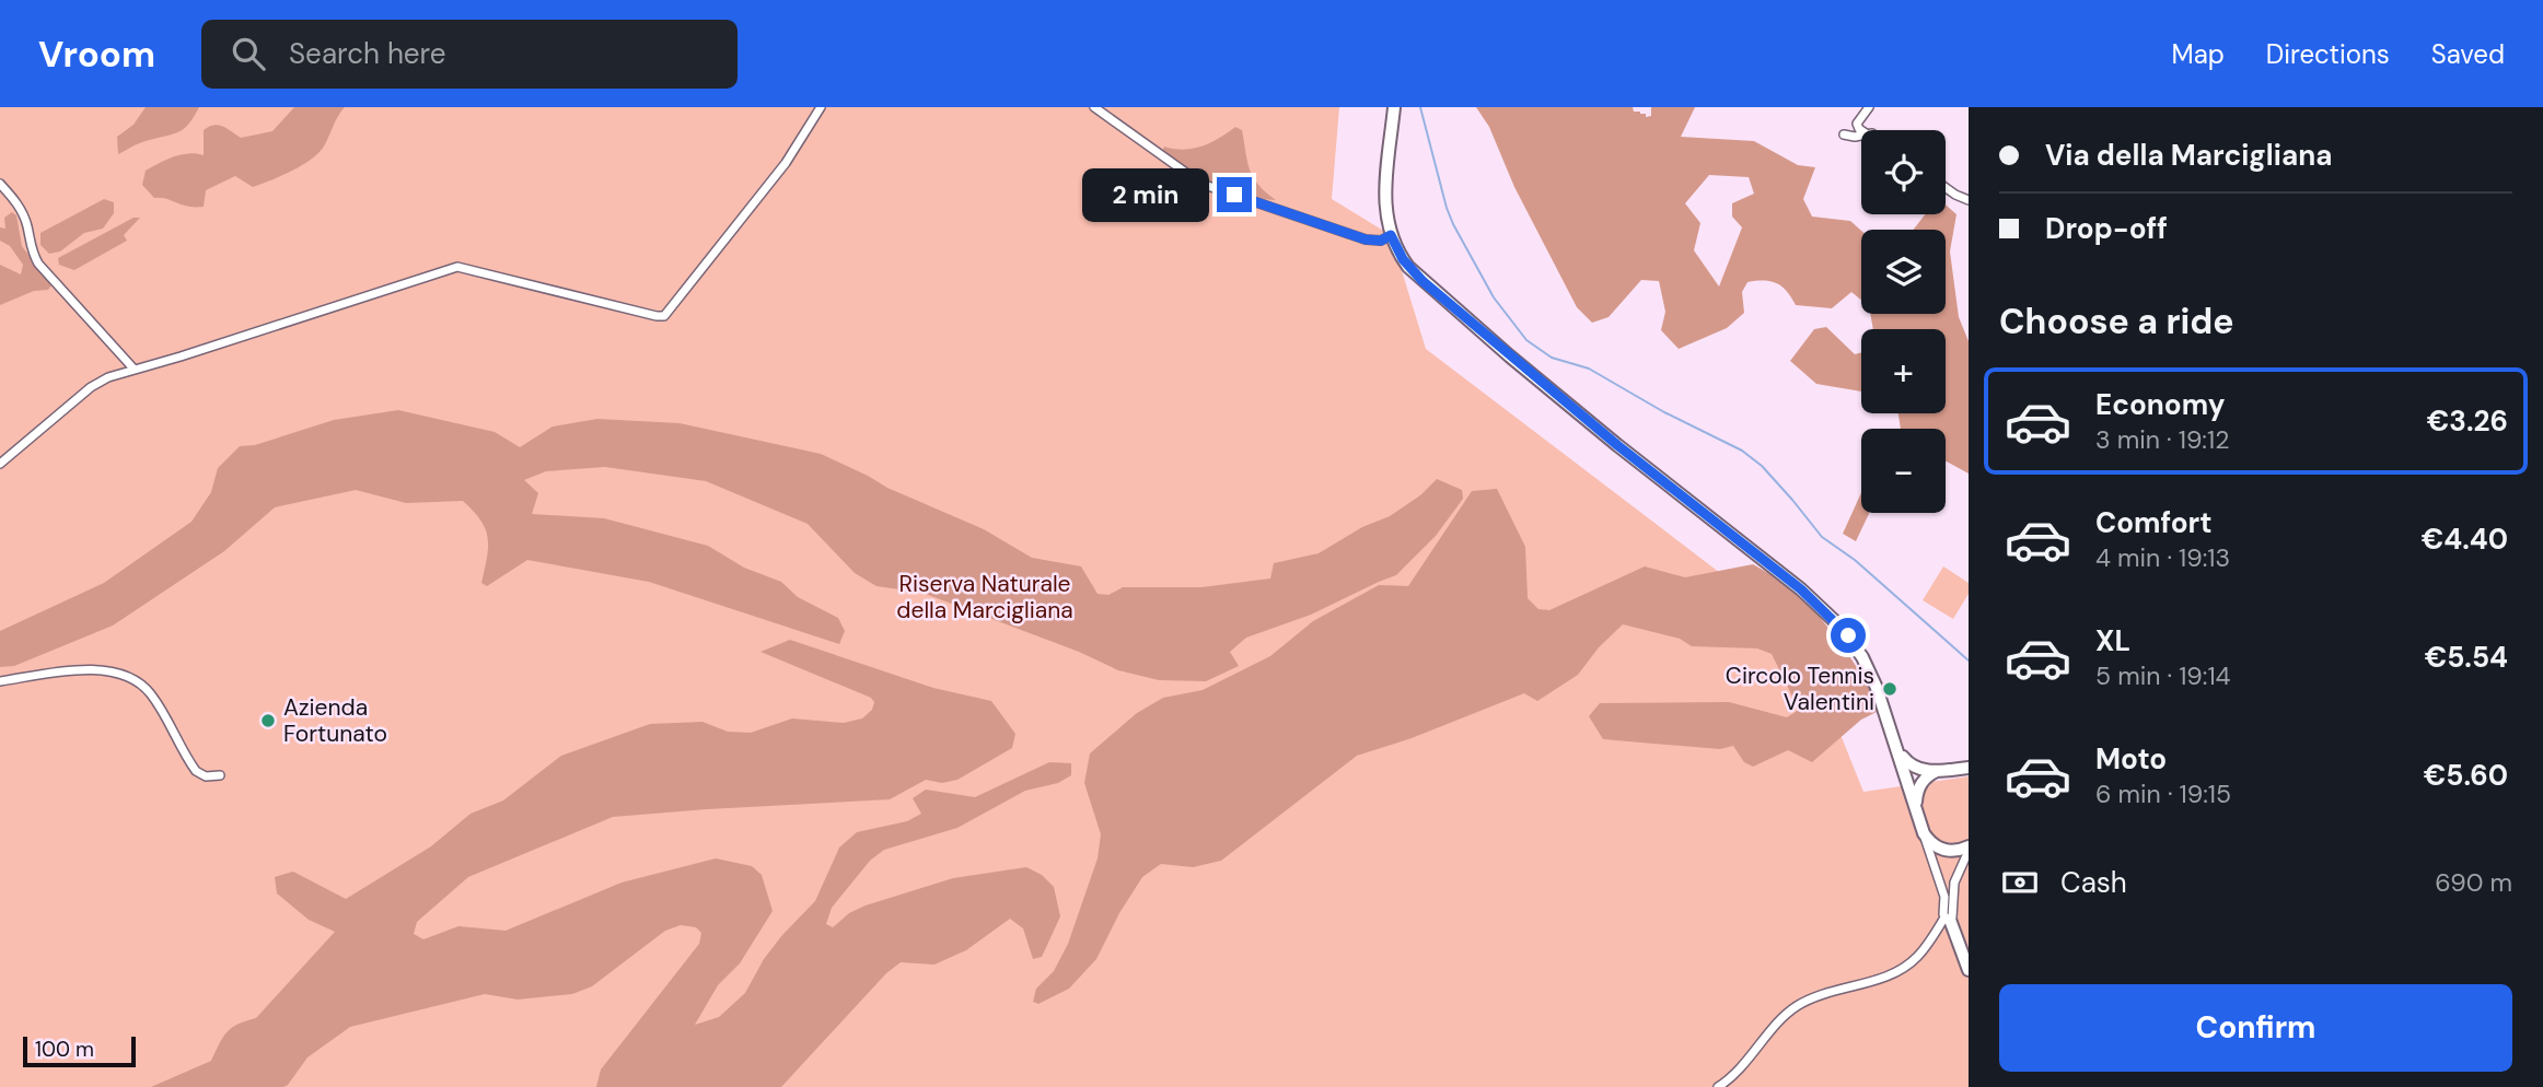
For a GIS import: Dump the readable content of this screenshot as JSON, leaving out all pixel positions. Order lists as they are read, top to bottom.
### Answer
{
  "parks": ["Riserva Naturale della Marcigliana"],
  "places": ["Circolo Tennis Valentini", "Azienda Fortunato"],
  "scale_bar": "100 m",
  "page": {
    "header": "Vroom",
    "search": "Search here",
    "nav": ["Map", "Directions", "Saved"],
    "banner": ["Via della Marcigliana", "Drop-off"],
    "map_buttons": ["+", "−"],
    "bubble": "2 min",
    "heading": "Choose a ride",
    "list": [
      {
        "name": "Economy",
        "note": "3 min · 19:12",
        "value": "€3.26"
      },
      {
        "name": "Comfort",
        "note": "4 min · 19:13",
        "value": "€4.40"
      },
      {
        "name": "XL",
        "note": "5 min · 19:14",
        "value": "€5.54"
      },
      {
        "name": "Moto",
        "note": "6 min · 19:15",
        "value": "€5.60"
      }
    ],
    "pay": ["Cash", "690 m"],
    "buttons": "Confirm",
    "scale": "100 m"
  }
}
